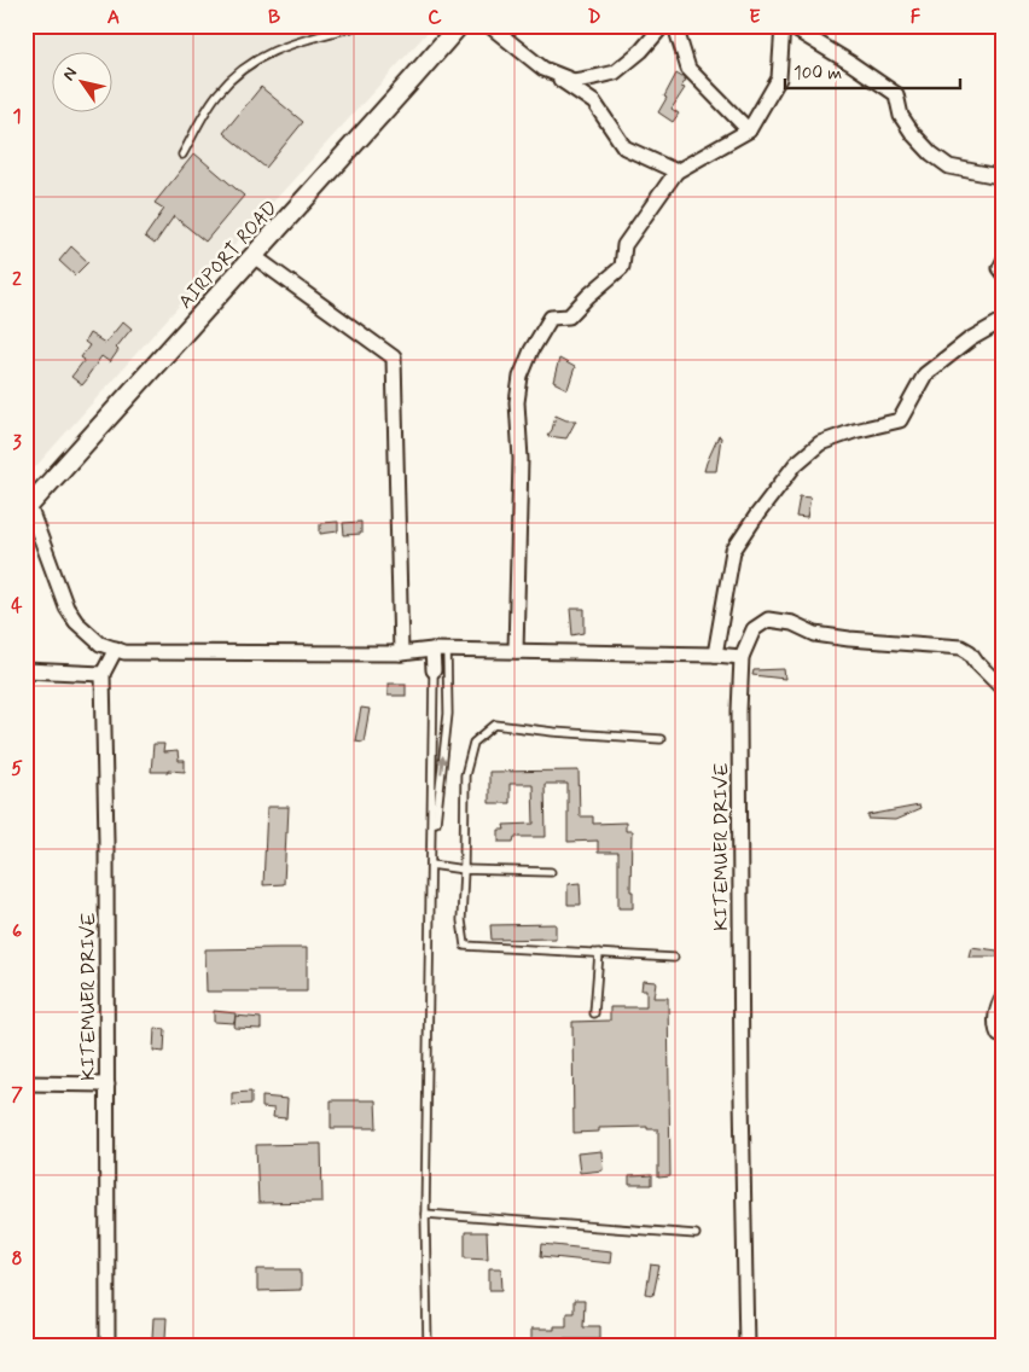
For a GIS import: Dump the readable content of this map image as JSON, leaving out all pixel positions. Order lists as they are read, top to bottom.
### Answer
{
  "streets": {
    "street": ["AIRPORT ROAD", "KITEMUER DRIVE"]
  },
  "scale_bar": "100 m",
  "north": "top left",
  "grid": {
    "columns": [
      "A",
      "B",
      "C",
      "D",
      "E",
      "F"
    ],
    "rows": [
      "1",
      "2",
      "3",
      "4",
      "5",
      "6",
      "7",
      "8"
    ]
  }
}
